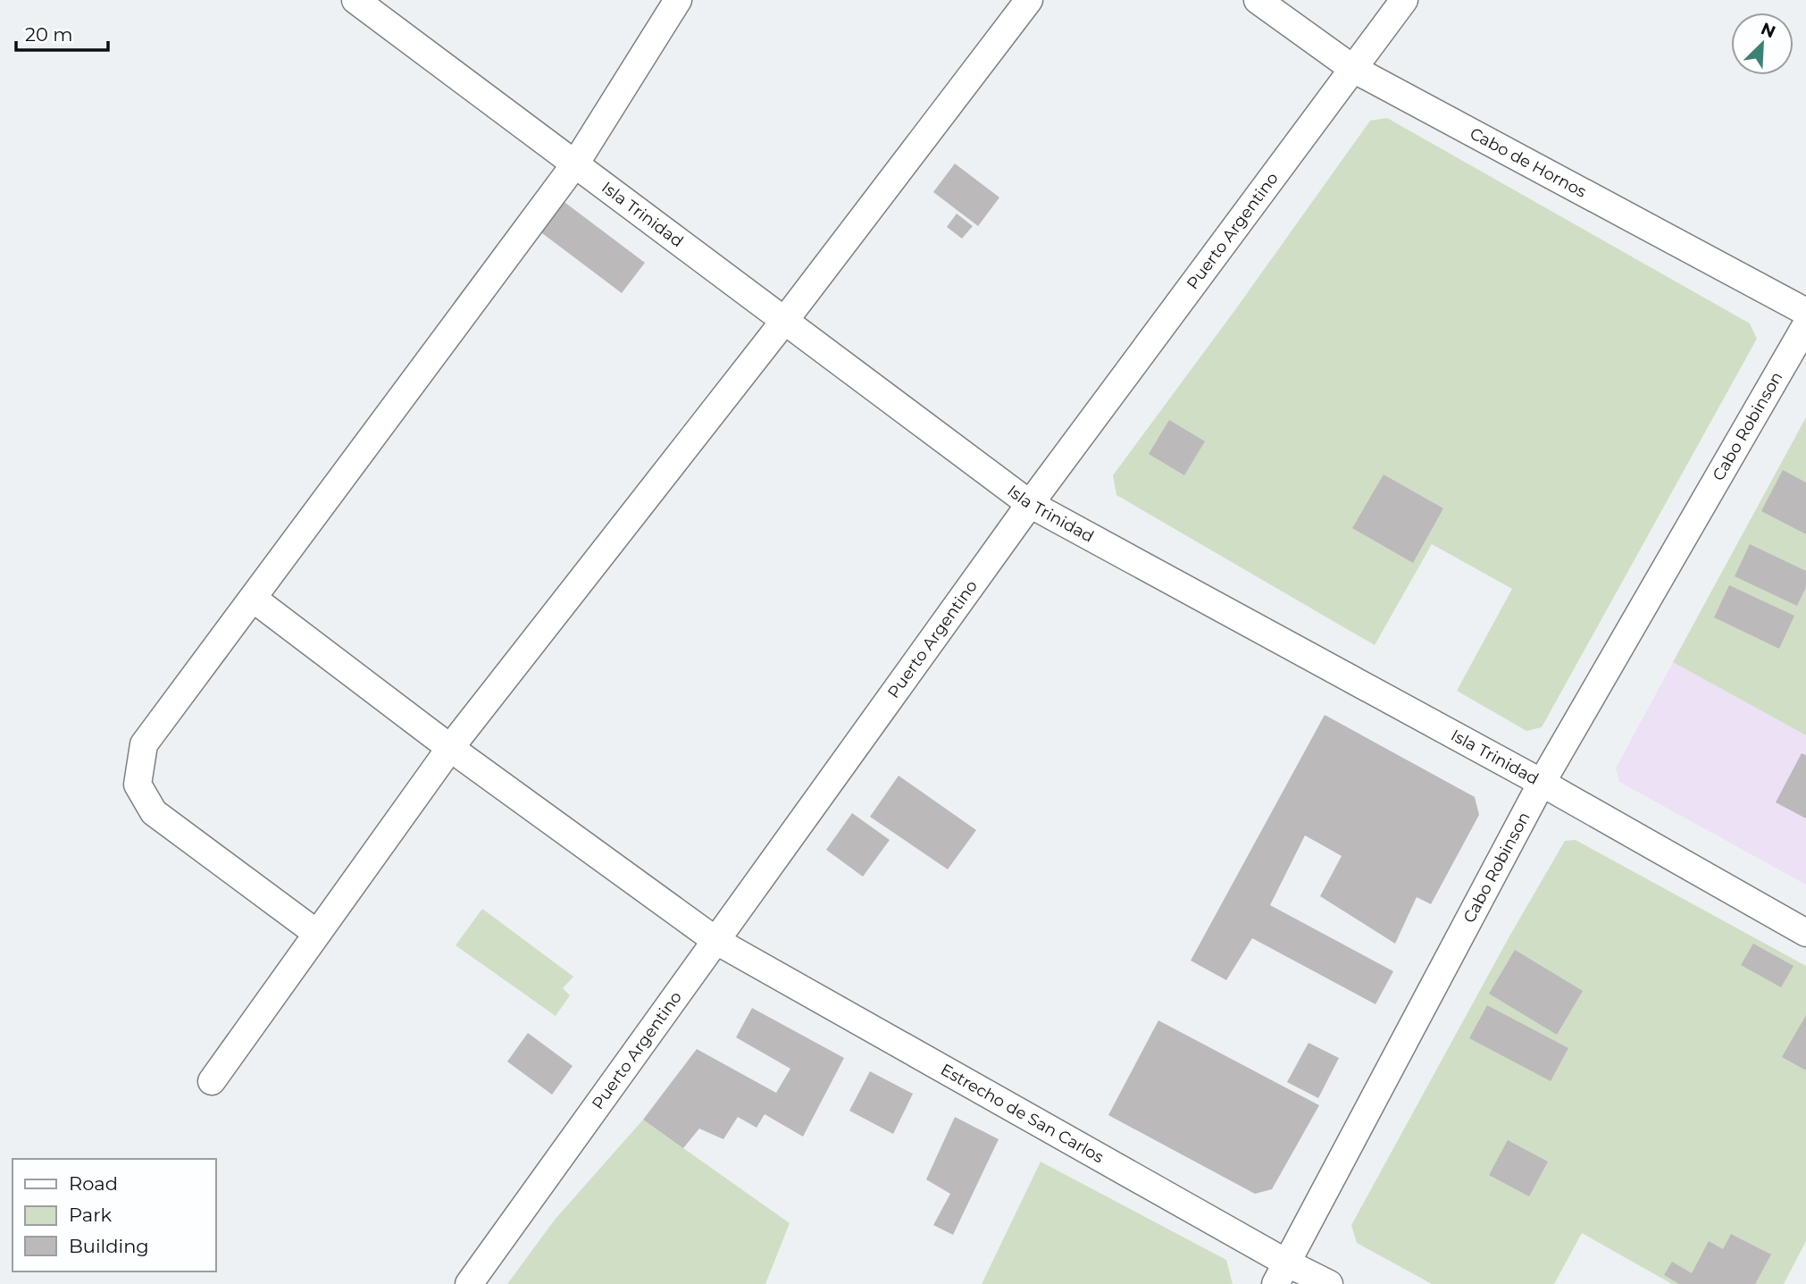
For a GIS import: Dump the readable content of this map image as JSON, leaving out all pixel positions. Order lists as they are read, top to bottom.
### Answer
{
  "streets": {
    "street": [
      "Cabo de Hornos",
      "Isla Trinidad",
      "Puerto Argentino",
      "Cabo Robinson",
      "Estrecho de San Carlos"
    ]
  },
  "crossings": [
    ["Cabo de Hornos", "Puerto Argentino"],
    ["Isla Trinidad", "Puerto Argentino"],
    ["Isla Trinidad", "Cabo Robinson"],
    ["Puerto Argentino", "Estrecho de San Carlos"],
    ["Cabo Robinson", "Estrecho de San Carlos"]
  ],
  "legend": ["Road", "Park", "Building"],
  "scale_bar": "20 m",
  "north": "top right"
}
